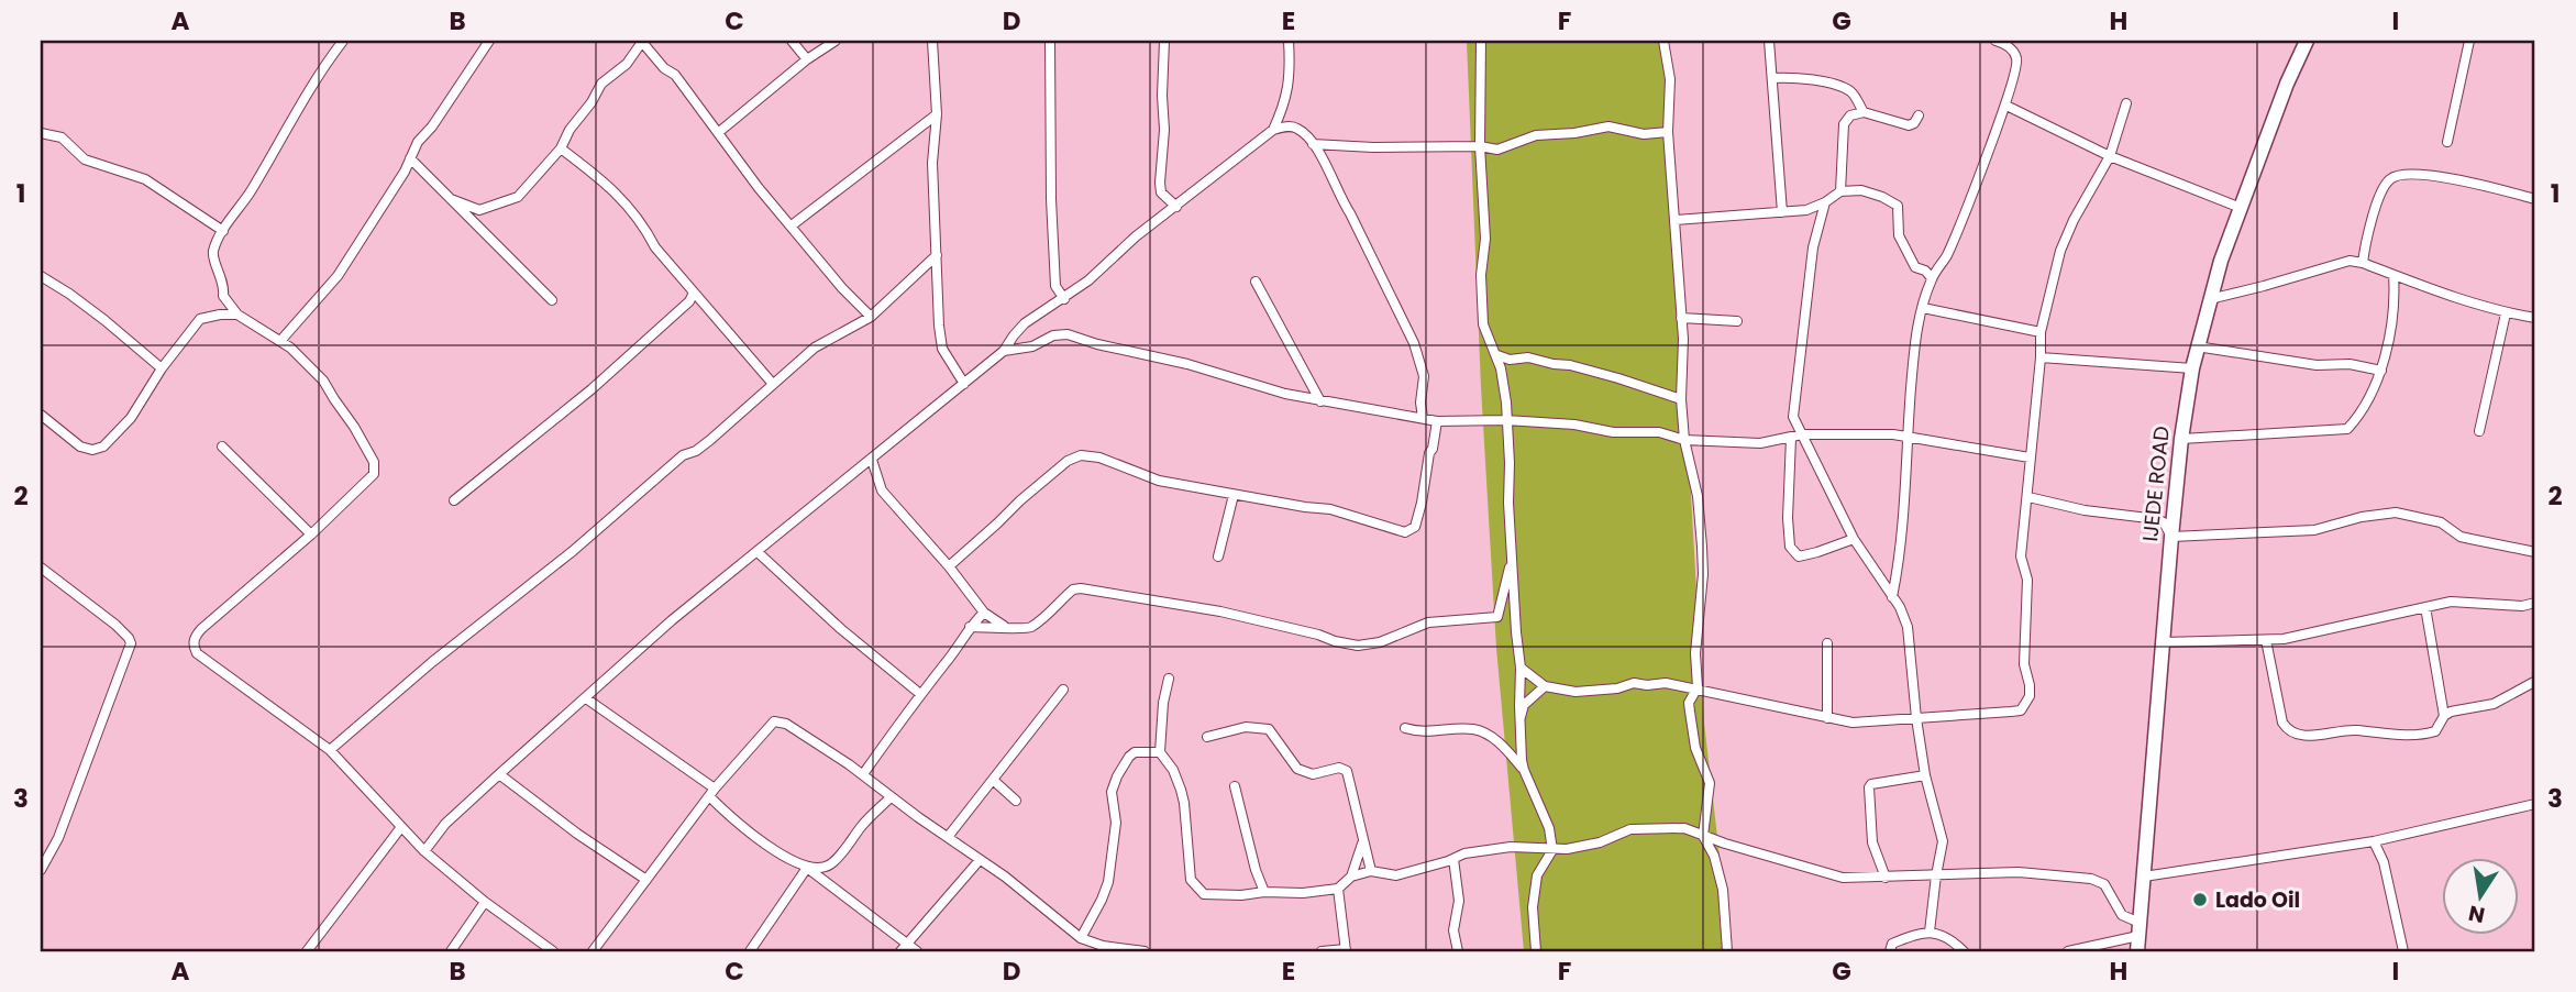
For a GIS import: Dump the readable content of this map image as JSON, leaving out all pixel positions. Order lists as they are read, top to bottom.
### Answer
{
  "streets": {
    "main road": ["IJEDE ROAD"]
  },
  "places": ["Lado Oil"],
  "north": "bottom",
  "grid": {
    "columns": [
      "A",
      "B",
      "C",
      "D",
      "E",
      "F",
      "G",
      "H",
      "I"
    ],
    "rows": ["1", "2", "3"]
  }
}
